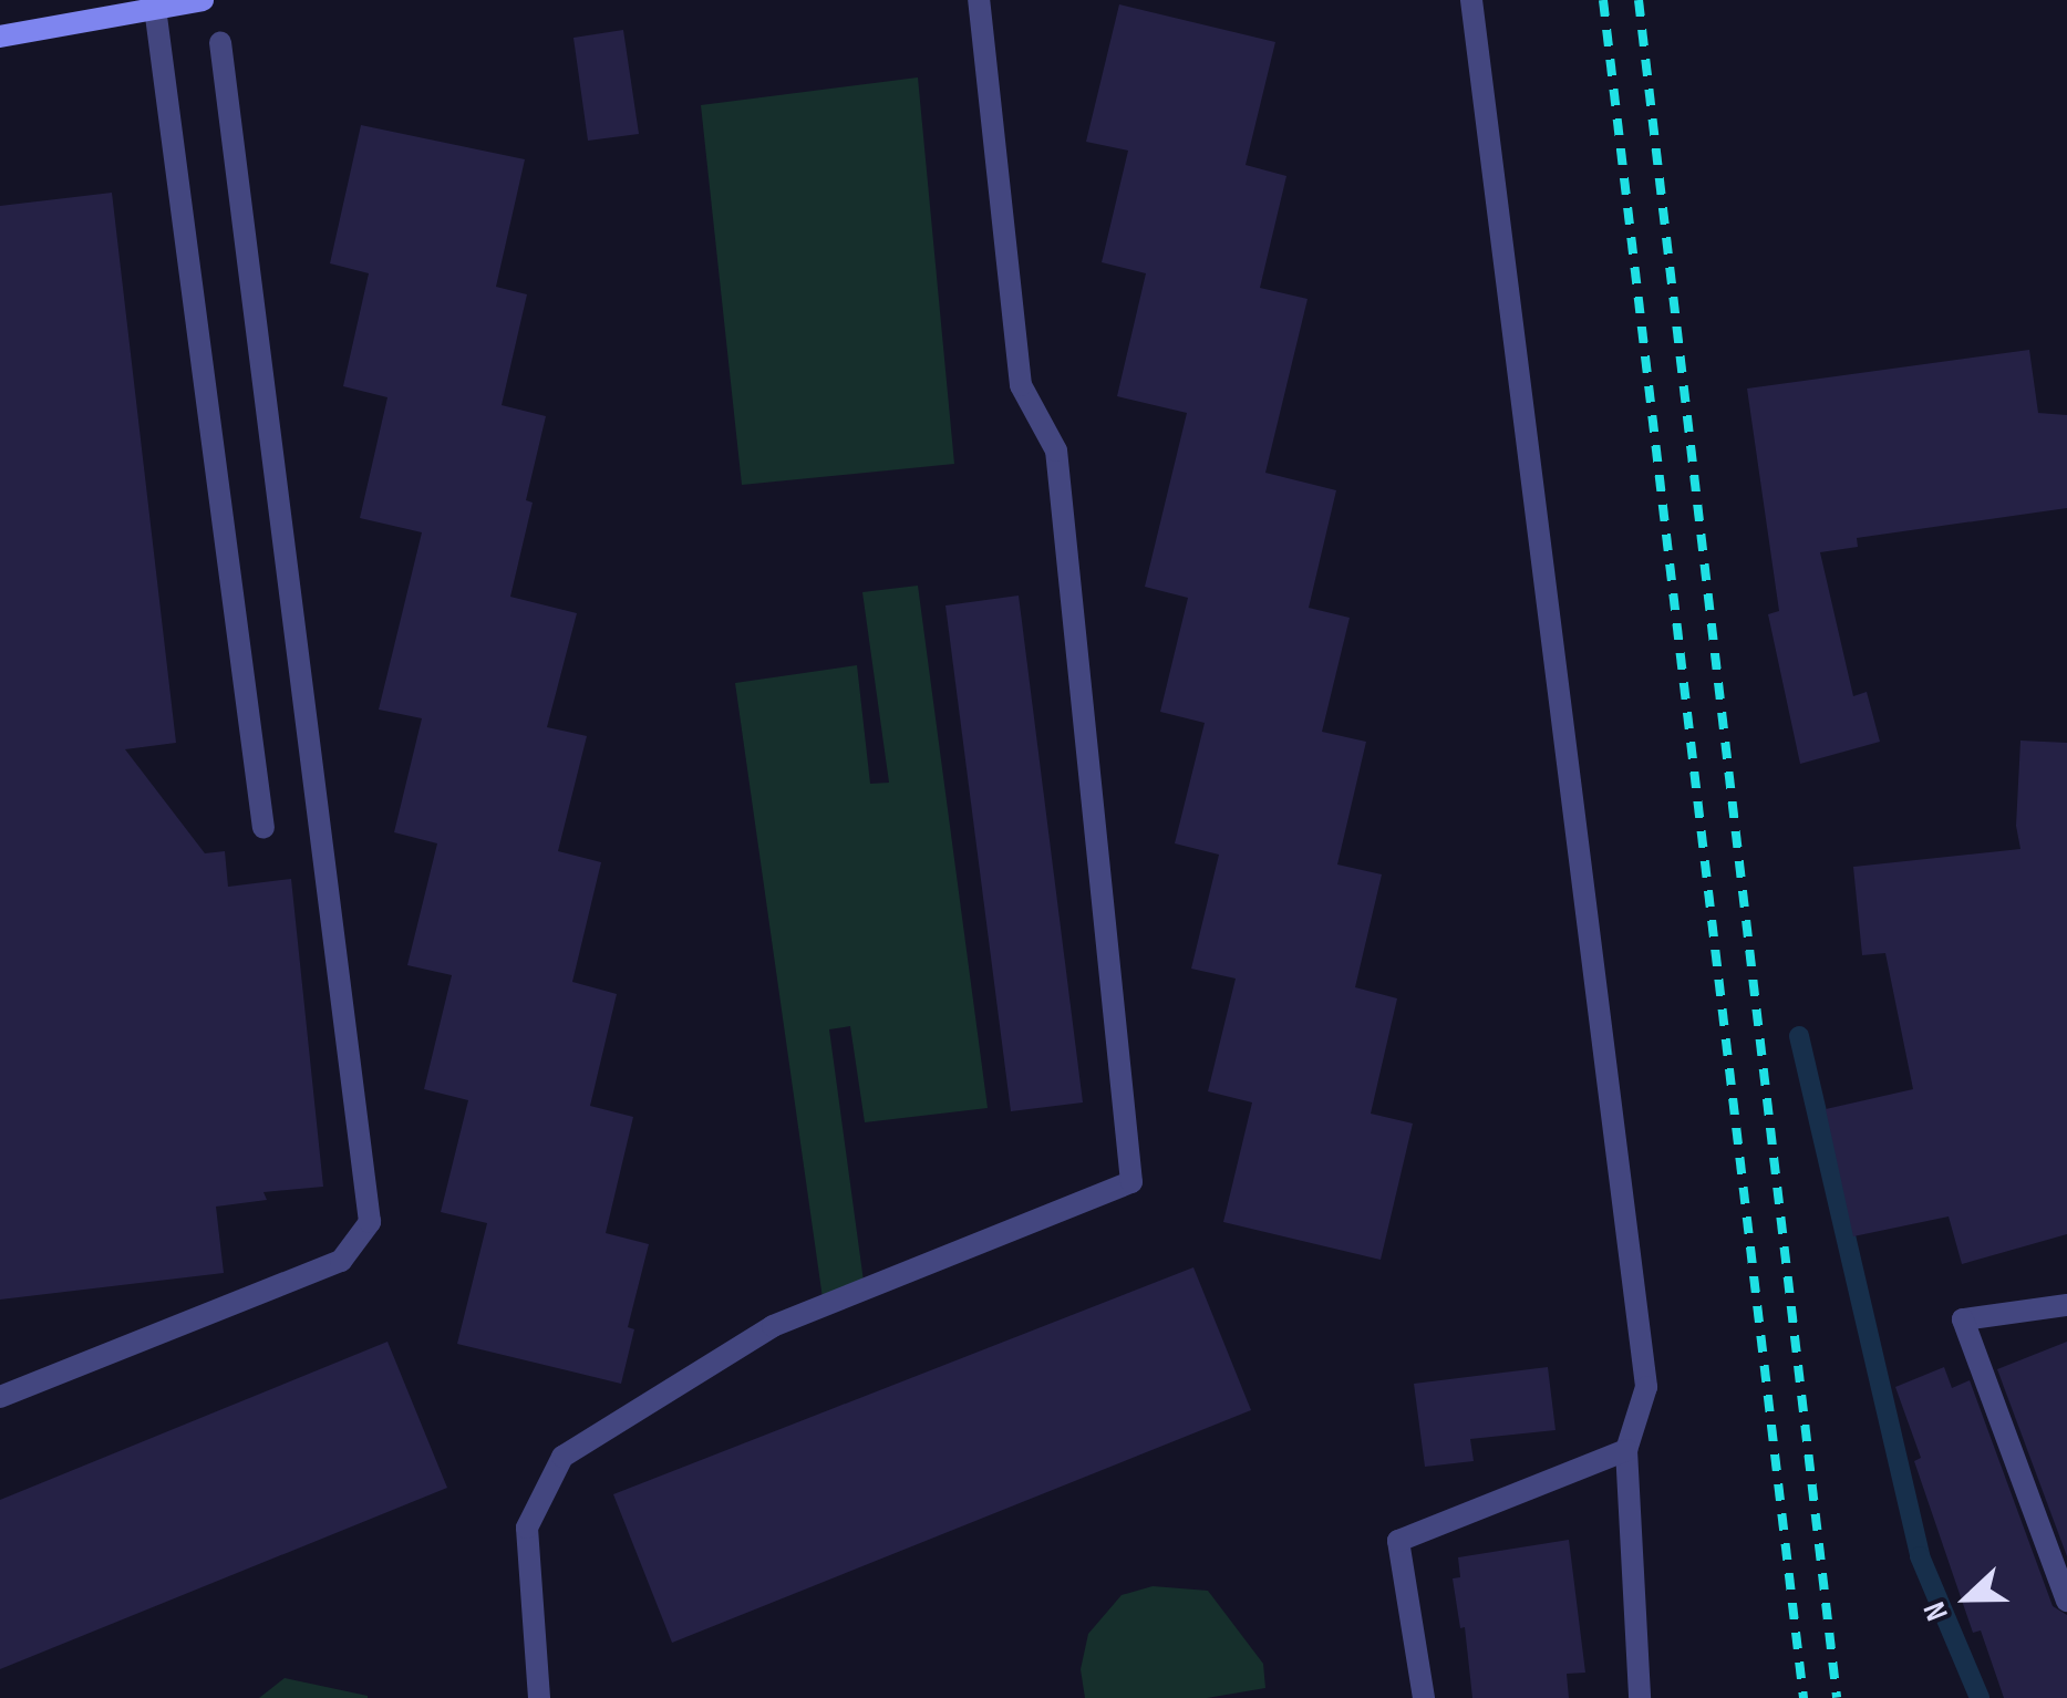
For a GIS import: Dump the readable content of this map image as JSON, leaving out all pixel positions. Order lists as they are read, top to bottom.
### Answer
{
  "north": "left"
}
